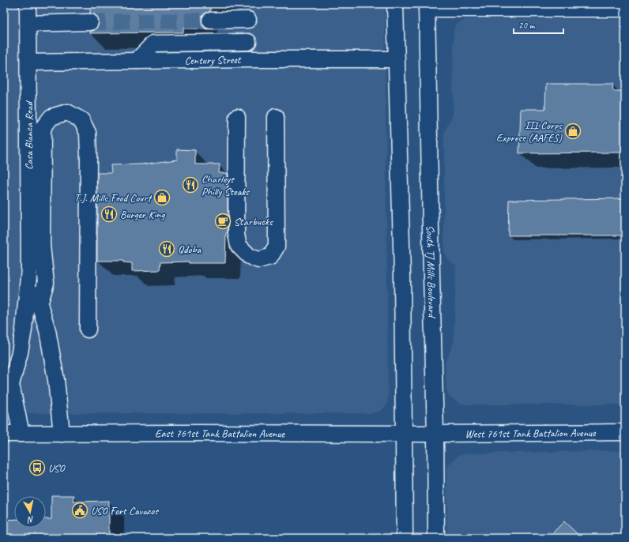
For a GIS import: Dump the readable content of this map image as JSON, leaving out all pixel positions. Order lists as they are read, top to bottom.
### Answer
{
  "streets": {
    "street": [
      "Century Street",
      "Casa Blanca Road",
      "South TJ Mills Boulevard",
      "West 761st Tank Battalion Avenue",
      "East 761st Tank Battalion Avenue"
    ]
  },
  "crossings": [
    ["Century Street", "Casa Blanca Road"],
    ["Casa Blanca Road", "East 761st Tank Battalion Avenue"],
    ["South TJ Mills Boulevard", "West 761st Tank Battalion Avenue"],
    ["South TJ Mills Boulevard", "East 761st Tank Battalion Avenue"],
    ["West 761st Tank Battalion Avenue", "East 761st Tank Battalion Avenue"]
  ],
  "places": {
    "shop": ["III Corps Express (AAFES)", "T.J. Mills Food Court"],
    "restaurant": ["Charleys Philly Steaks", "Burger King", "Qdoba"],
    "cafe": ["Starbucks"],
    "bus stop": ["USO"],
    "public building": ["USO Fort Cavazos"]
  },
  "scale_bar": "20 m",
  "north": "bottom"
}
